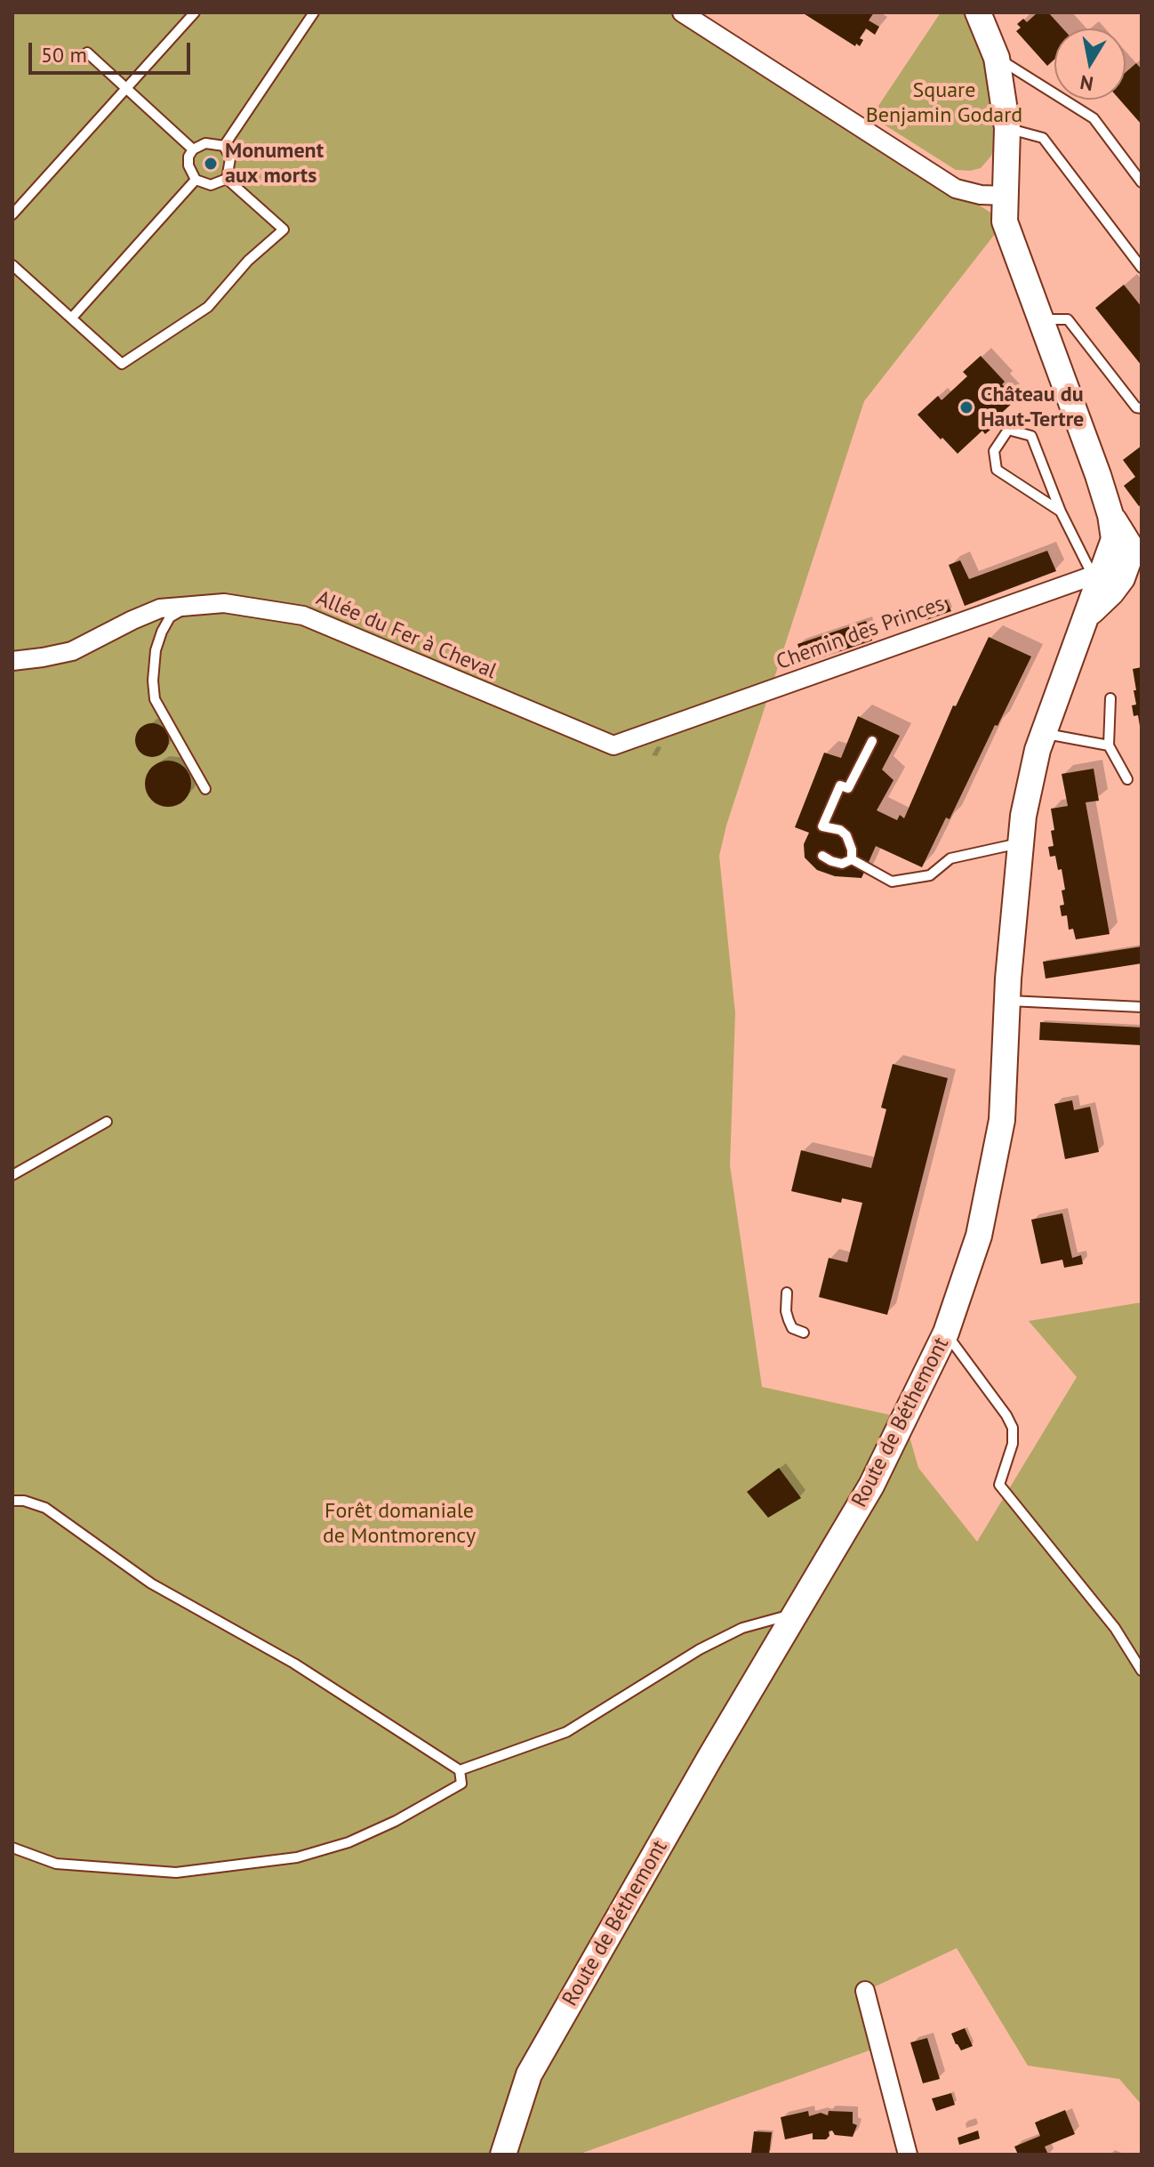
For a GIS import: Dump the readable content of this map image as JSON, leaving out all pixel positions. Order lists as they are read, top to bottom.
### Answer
{
  "streets": {
    "street": ["Chemin des Princes", "Allée du Fer à Cheval", "Route de Béthemont"]
  },
  "crossings": [
    ["Chemin des Princes", "Allée du Fer à Cheval"],
    ["Chemin des Princes", "Route de Béthemont"]
  ],
  "parks": ["Square Benjamin Godard", "Forêt domaniale de Montmorency"],
  "places": ["Monument aux morts", "Château du Haut-Tertre"],
  "scale_bar": "50 m",
  "north": "bottom"
}
